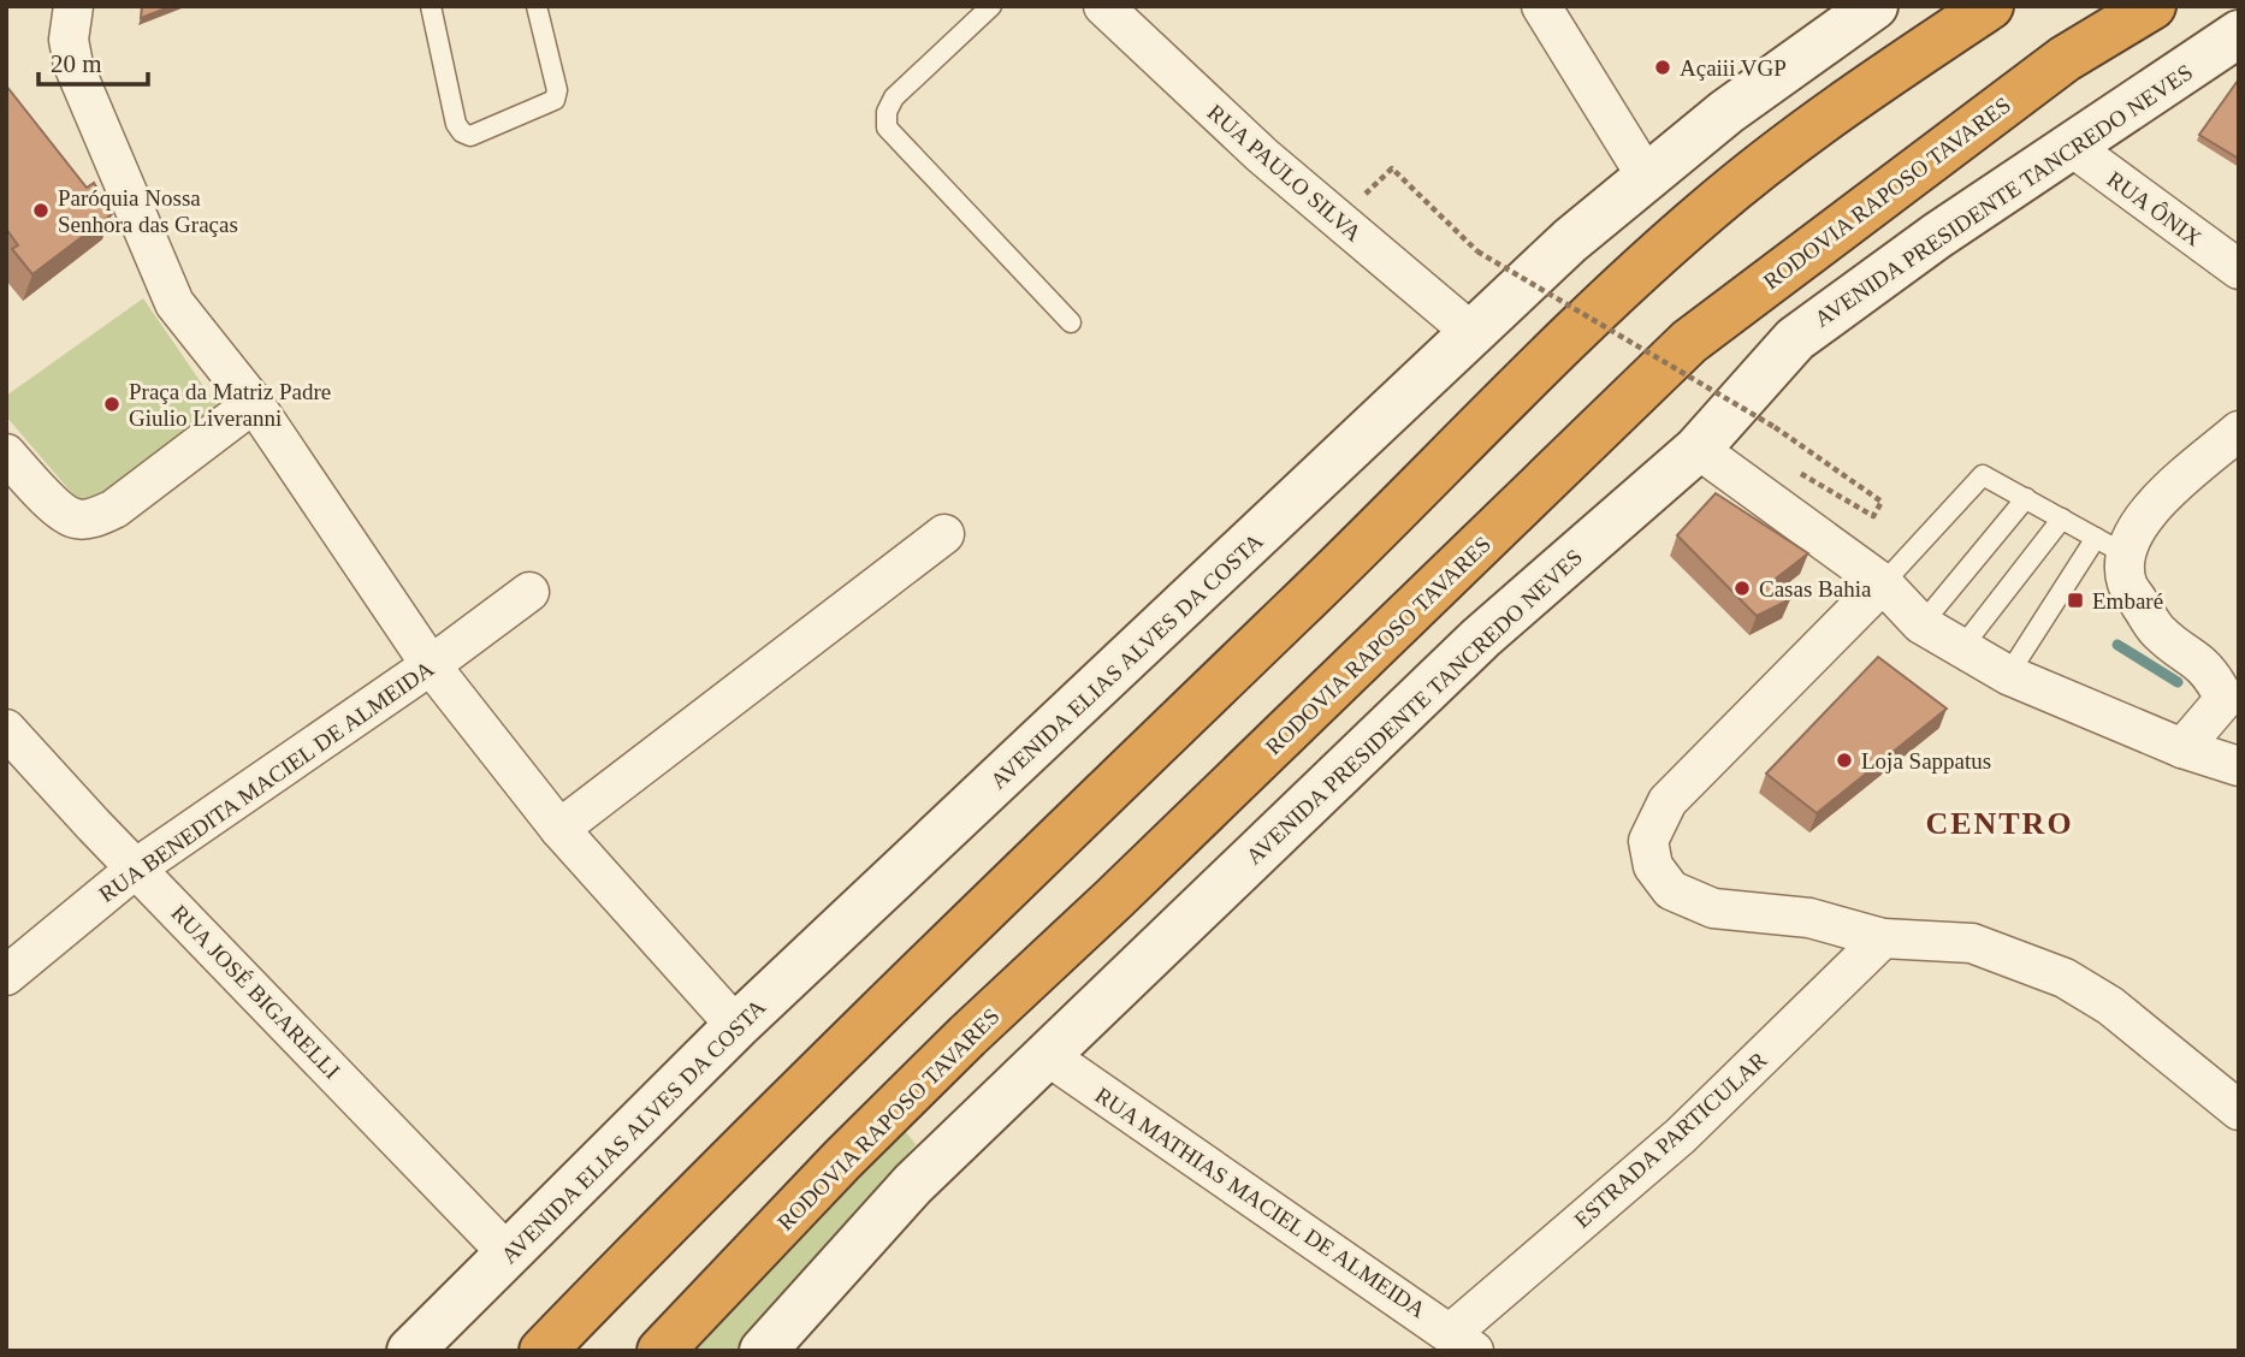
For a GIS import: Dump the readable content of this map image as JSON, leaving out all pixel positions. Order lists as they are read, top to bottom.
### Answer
{
  "streets": {
    "highway": ["RODOVIA RAPOSO TAVARES"],
    "main road": ["AVENIDA PRESIDENTE TANCREDO NEVES", "AVENIDA ELIAS ALVES DA COSTA"],
    "street": [
      "RUA PAULO SILVA",
      "RUA ÔNIX",
      "RUA BENEDITA MACIEL DE ALMEIDA",
      "RUA JOSÉ BIGARELLI",
      "ESTRADA PARTICULAR",
      "RUA MATHIAS MACIEL DE ALMEIDA"
    ]
  },
  "crossings": [
    ["RUA PAULO SILVA", "AVENIDA ELIAS ALVES DA COSTA"],
    ["AVENIDA PRESIDENTE TANCREDO NEVES", "RUA ÔNIX"],
    ["AVENIDA PRESIDENTE TANCREDO NEVES", "RUA MATHIAS MACIEL DE ALMEIDA"],
    ["AVENIDA ELIAS ALVES DA COSTA", "RUA JOSÉ BIGARELLI"],
    ["RUA BENEDITA MACIEL DE ALMEIDA", "RUA JOSÉ BIGARELLI"],
    ["ESTRADA PARTICULAR", "RUA MATHIAS MACIEL DE ALMEIDA"]
  ],
  "districts": ["CENTRO"],
  "places": {
    "other": [
      "Açaiii VGP",
      "Paróquia Nossa Senhora das Graças",
      "Praça da Matriz Padre Giulio Liveranni",
      "Casas Bahia",
      "Loja Sappatus"
    ],
    "transit": ["Embaré"]
  },
  "scale_bar": "20 m"
}
